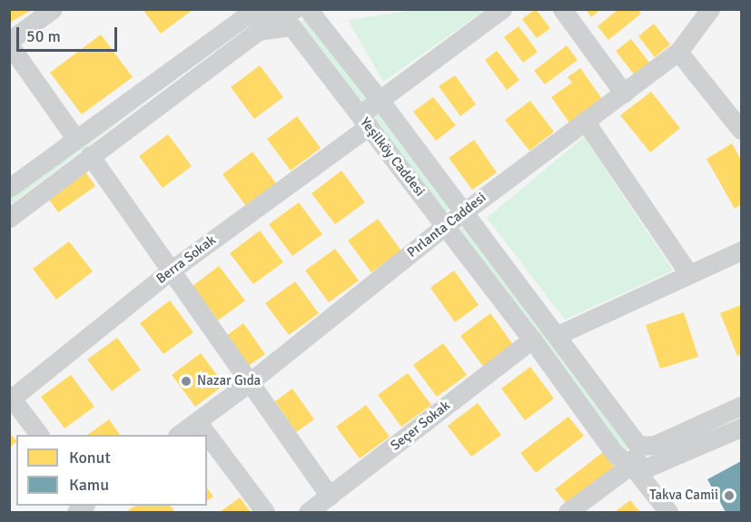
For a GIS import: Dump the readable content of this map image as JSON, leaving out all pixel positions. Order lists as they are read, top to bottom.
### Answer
{
  "streets": {
    "street": [
      "Yeşilköy Caddesi",
      "Pırlanta Caddesi",
      "Berra Sokak",
      "Seçer Sokak"
    ]
  },
  "crossings": [
    ["Yeşilköy Caddesi", "Pırlanta Caddesi"],
    ["Yeşilköy Caddesi", "Berra Sokak"],
    ["Yeşilköy Caddesi", "Seçer Sokak"]
  ],
  "places": ["Nazar Gıda", "Takva Camii"],
  "legend": ["Konut", "Kamu"],
  "scale_bar": "50 m"
}
